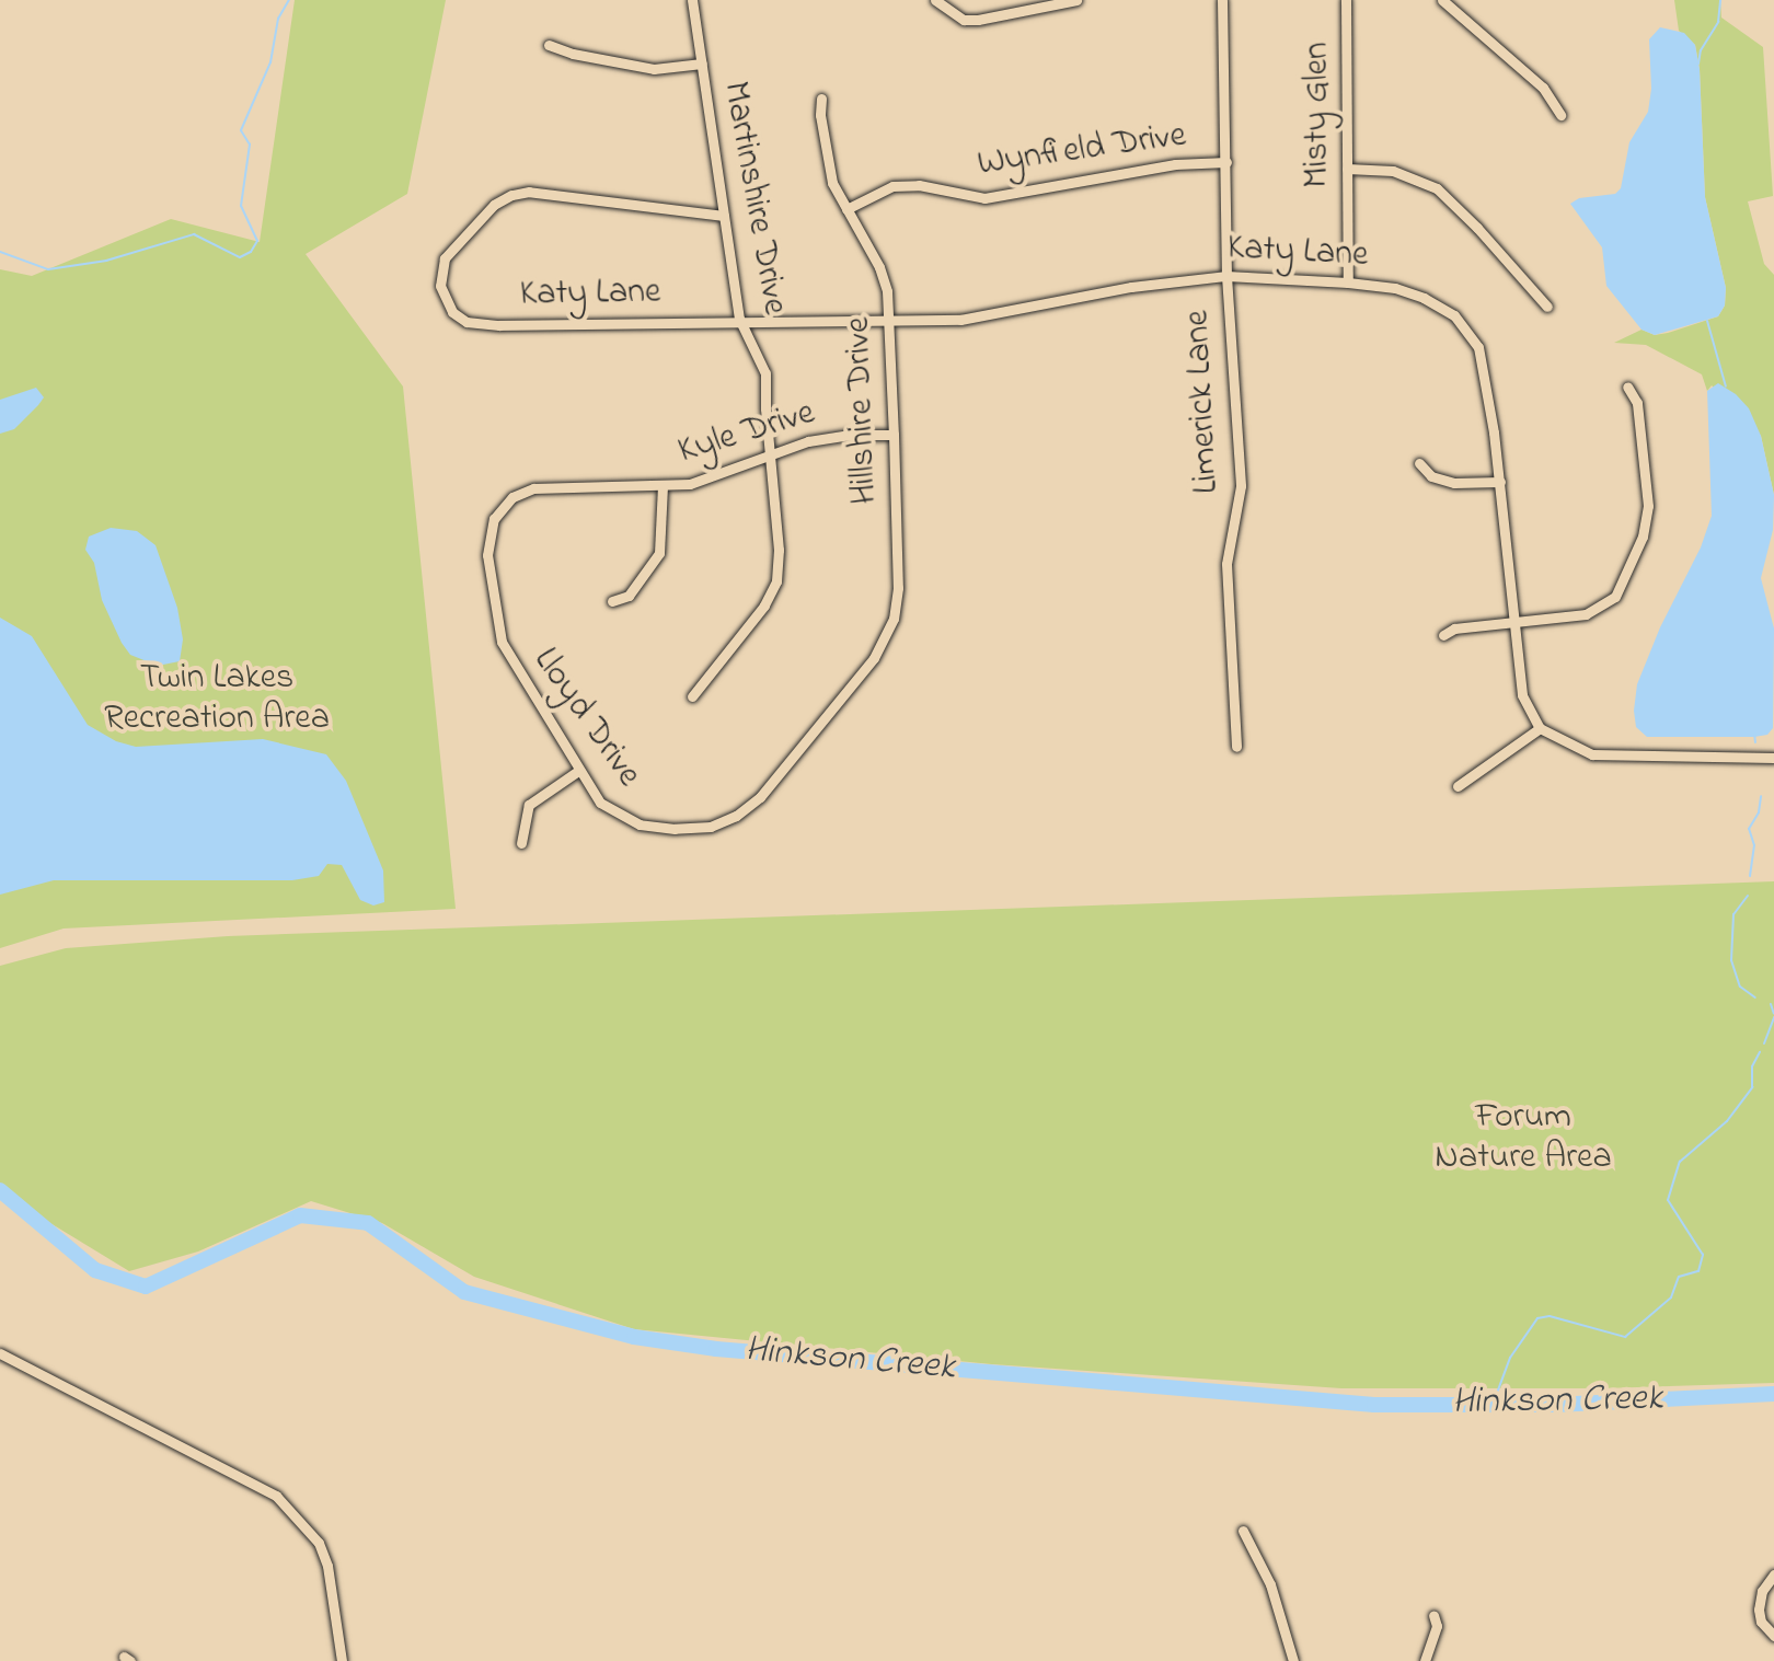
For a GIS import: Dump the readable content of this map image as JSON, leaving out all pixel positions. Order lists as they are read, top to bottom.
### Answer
{
  "streets": {
    "street": [
      "Misty Glen",
      "Wynfield Drive",
      "Martinshire Drive",
      "Katy Lane",
      "Limerick Lane",
      "Hillshire Drive",
      "Kyle Drive",
      "Lloyd Drive"
    ]
  },
  "crossings": [
    ["Misty Glen", "Katy Lane"],
    ["Wynfield Drive", "Limerick Lane"],
    ["Wynfield Drive", "Hillshire Drive"],
    ["Martinshire Drive", "Katy Lane"],
    ["Martinshire Drive", "Kyle Drive"],
    ["Katy Lane", "Limerick Lane"],
    ["Katy Lane", "Hillshire Drive"],
    ["Hillshire Drive", "Kyle Drive"],
    ["Hillshire Drive", "Lloyd Drive"],
    ["Kyle Drive", "Lloyd Drive"]
  ],
  "water": ["Hinkson Creek"],
  "parks": ["Twin Lakes Recreation Area", "Forum Nature Area"]
}
